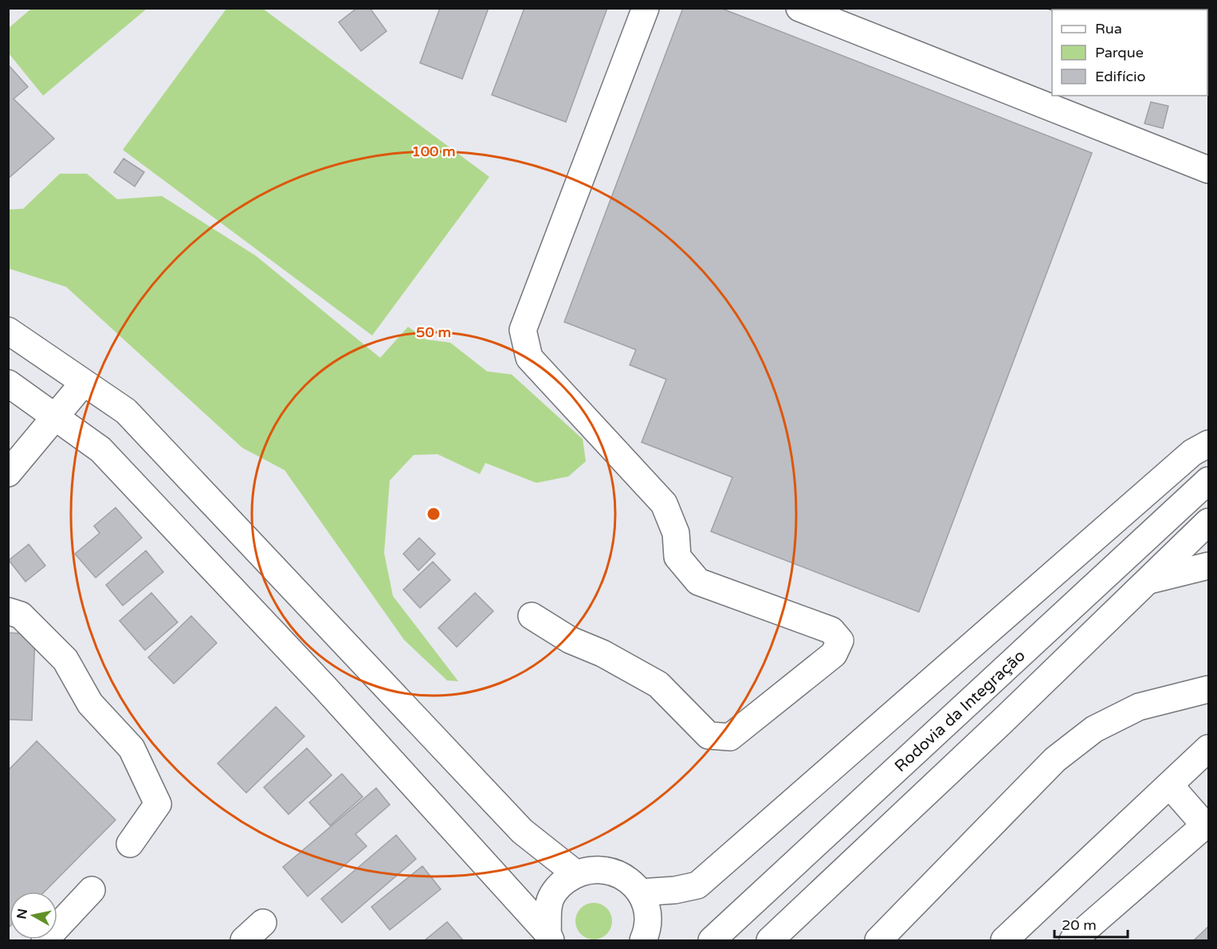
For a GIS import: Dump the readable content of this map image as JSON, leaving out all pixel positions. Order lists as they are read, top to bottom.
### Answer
{
  "streets": {
    "main road": ["Rodovia da Integração"]
  },
  "legend": ["Rua", "Parque", "Edifício"],
  "scale_bar": "20 m",
  "north": "left",
  "rings": ["100 m", "50 m"]
}
